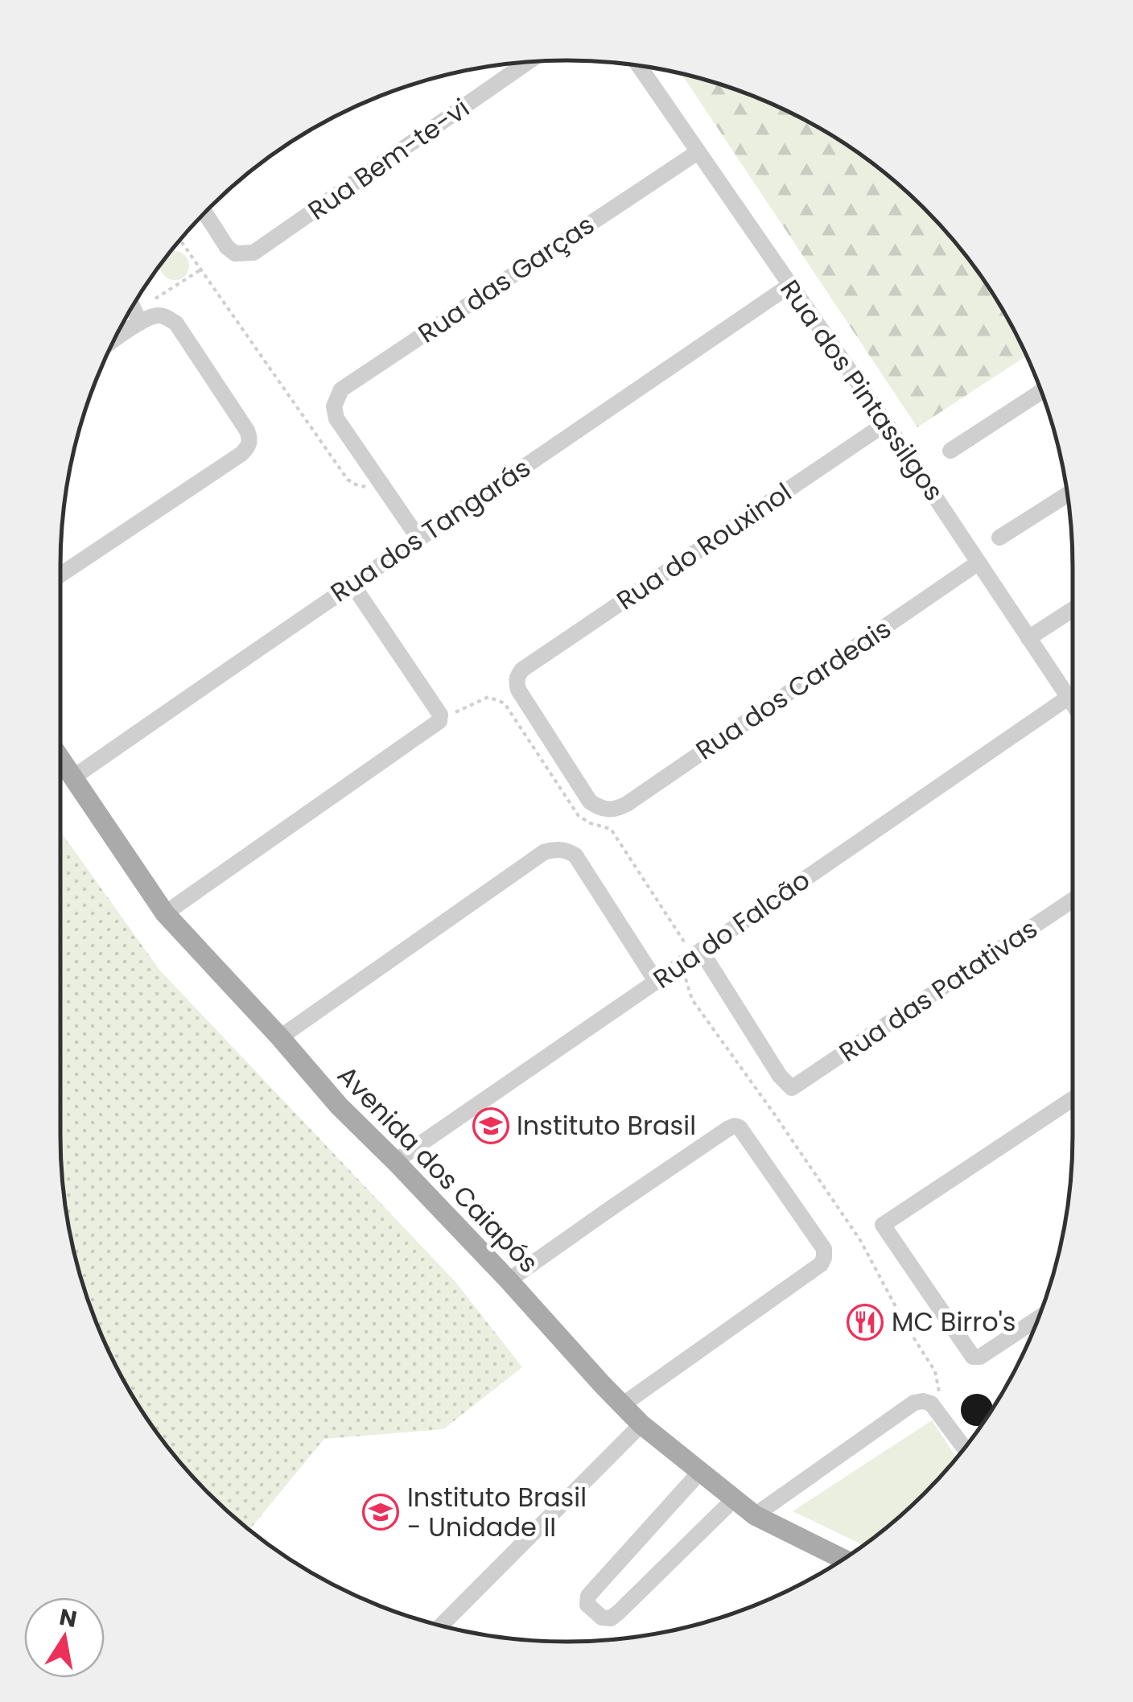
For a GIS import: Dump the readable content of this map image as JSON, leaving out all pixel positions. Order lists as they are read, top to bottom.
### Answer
{
  "streets": {
    "main road": ["Avenida dos Caiapós"],
    "street": [
      "Rua Bem-te-vi",
      "Rua das Garças",
      "Rua dos Pintassilgos",
      "Rua dos Tangarás",
      "Rua do Rouxinol",
      "Rua dos Cardeais",
      "Rua do Falcão",
      "Rua das Patativas"
    ]
  },
  "crossings": [
    ["Rua das Garças", "Rua dos Pintassilgos"],
    ["Rua dos Pintassilgos", "Rua dos Tangarás"],
    ["Rua dos Pintassilgos", "Rua do Rouxinol"],
    ["Rua dos Pintassilgos", "Rua dos Cardeais"],
    ["Rua dos Pintassilgos", "Rua do Falcão"],
    ["Rua dos Tangarás", "Avenida dos Caiapós"],
    ["Rua do Rouxinol", "Rua dos Cardeais"],
    ["Rua do Falcão", "Rua das Patativas"],
    ["Rua do Falcão", "Avenida dos Caiapós"]
  ],
  "places": {
    "school or university": ["Instituto Brasil", "Instituto Brasil - Unidade II"],
    "restaurant": ["MC Birro's"]
  },
  "north": "top"
}
